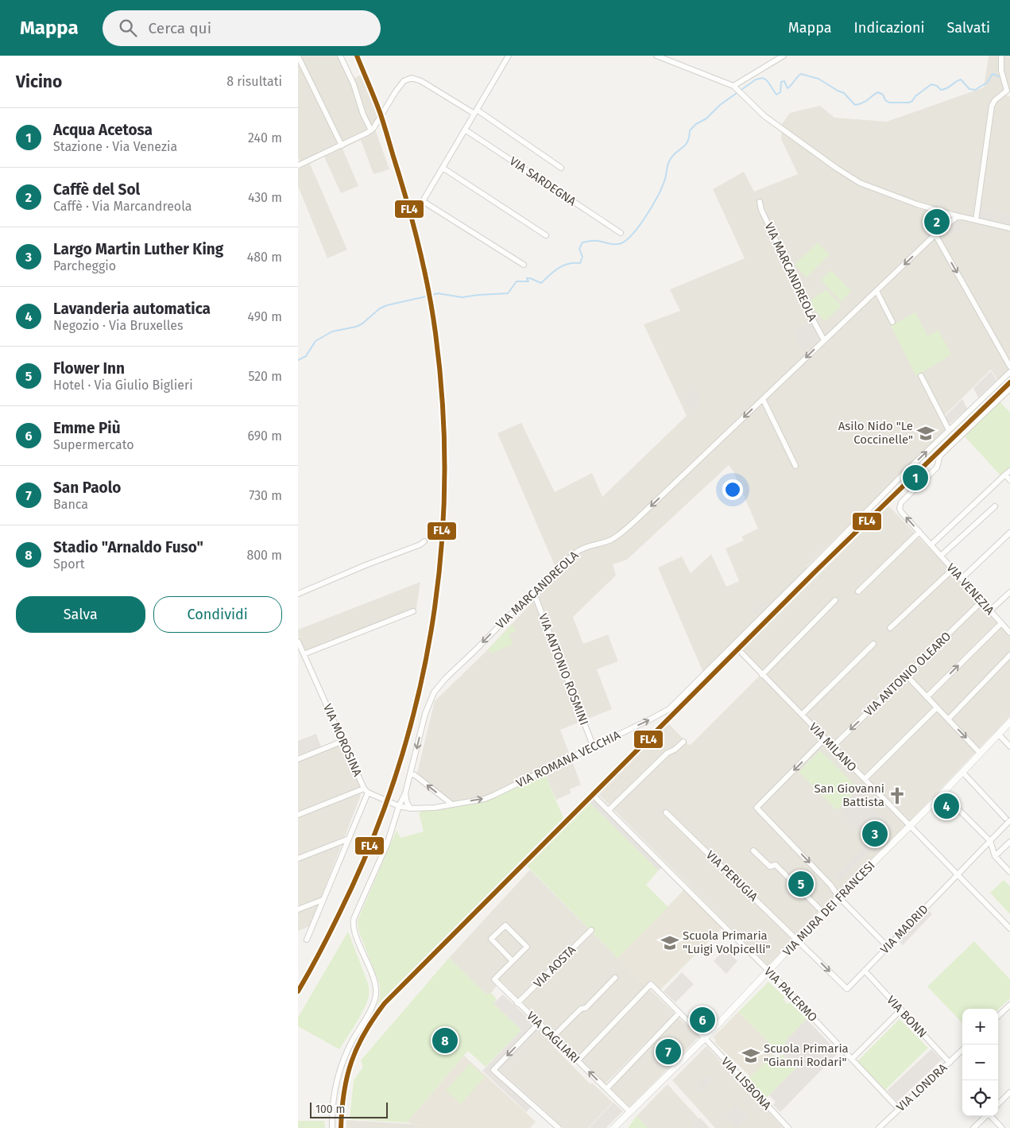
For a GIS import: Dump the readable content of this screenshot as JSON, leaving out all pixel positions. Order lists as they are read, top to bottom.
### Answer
{
  "streets": {
    "street": [
      "VIA SARDEGNA",
      "VIA MARCANDREOLA",
      "VIA VENEZIA",
      "VIA ANTONIO ROSMINI",
      "VIA ANTONIO OLEARO",
      "VIA MOROSINA",
      "VIA MILANO",
      "VIA ROMANA VECCHIA",
      "VIA PERUGIA",
      "VIA MURA DEI FRANCESI",
      "VIA MADRID",
      "VIA AOSTA",
      "VIA PALERMO",
      "VIA BONN",
      "VIA CAGLIARI",
      "VIA LISBONA",
      "VIA LONDRA"
    ]
  },
  "crossings": [
    ["VIA MARCANDREOLA", "VIA ANTONIO ROSMINI"],
    ["VIA MARCANDREOLA", "VIA ROMANA VECCHIA"],
    ["VIA VENEZIA", "VIA ANTONIO OLEARO"],
    ["VIA ANTONIO ROSMINI", "VIA ROMANA VECCHIA"],
    ["VIA ANTONIO OLEARO", "VIA MILANO"],
    ["VIA MILANO", "VIA MURA DEI FRANCESI"],
    ["VIA MILANO", "VIA MADRID"],
    ["VIA PERUGIA", "VIA MURA DEI FRANCESI"],
    ["VIA PERUGIA", "VIA MADRID"],
    ["VIA MURA DEI FRANCESI", "VIA MADRID"],
    ["VIA MURA DEI FRANCESI", "VIA PALERMO"],
    ["VIA MURA DEI FRANCESI", "VIA CAGLIARI"],
    ["VIA MURA DEI FRANCESI", "VIA LISBONA"],
    ["VIA MADRID", "VIA BONN"],
    ["VIA AOSTA", "VIA CAGLIARI"],
    ["VIA PALERMO", "VIA LONDRA"],
    ["VIA BONN", "VIA LONDRA"],
    ["VIA CAGLIARI", "VIA LISBONA"]
  ],
  "one_way": ["VIA MARCANDREOLA", "VIA VENEZIA", "VIA ROMANA VECCHIA"],
  "places": {
    "school or university": ["Asilo Nido \"Le Coccinelle\"", "Scuola Primaria \"Luigi Volpicelli\"", "Scuola Primaria \"Gianni Rodari\""],
    "church": ["San Giovanni Battista"]
  },
  "lines": ["transit line FL4"],
  "scale_bar": "100 m",
  "page": {
    "header": "Mappa",
    "search": "Cerca qui",
    "nav": ["Mappa", "Indicazioni", "Salvati"],
    "heading": ["Vicino", "8 risultati"],
    "list": [
      {
        "mark": "1",
        "name": "Acqua Acetosa",
        "note": "Stazione · Via Venezia",
        "value": "240 m"
      },
      {
        "mark": "2",
        "name": "Caffè del Sol",
        "note": "Caffè · Via Marcandreola",
        "value": "430 m"
      },
      {
        "mark": "3",
        "name": "Largo Martin Luther King",
        "note": "Parcheggio",
        "value": "480 m"
      },
      {
        "mark": "4",
        "name": "Lavanderia automatica",
        "note": "Negozio · Via Bruxelles",
        "value": "490 m"
      },
      {
        "mark": "5",
        "name": "Flower Inn",
        "note": "Hotel · Via Giulio Biglieri",
        "value": "520 m"
      },
      {
        "mark": "6",
        "name": "Emme Più",
        "note": "Supermercato",
        "value": "690 m"
      },
      {
        "mark": "7",
        "name": "San Paolo",
        "note": "Banca",
        "value": "730 m"
      },
      {
        "mark": "8",
        "name": "Stadio \"Arnaldo Fuso\"",
        "note": "Sport",
        "value": "800 m"
      }
    ],
    "pins": [
      "2",
      "1",
      "4",
      "3",
      "5",
      "6",
      "8",
      "7"
    ],
    "buttons": ["Salva", "Condividi"],
    "map_buttons": ["+", "−"],
    "scale": "100 m"
  }
}
